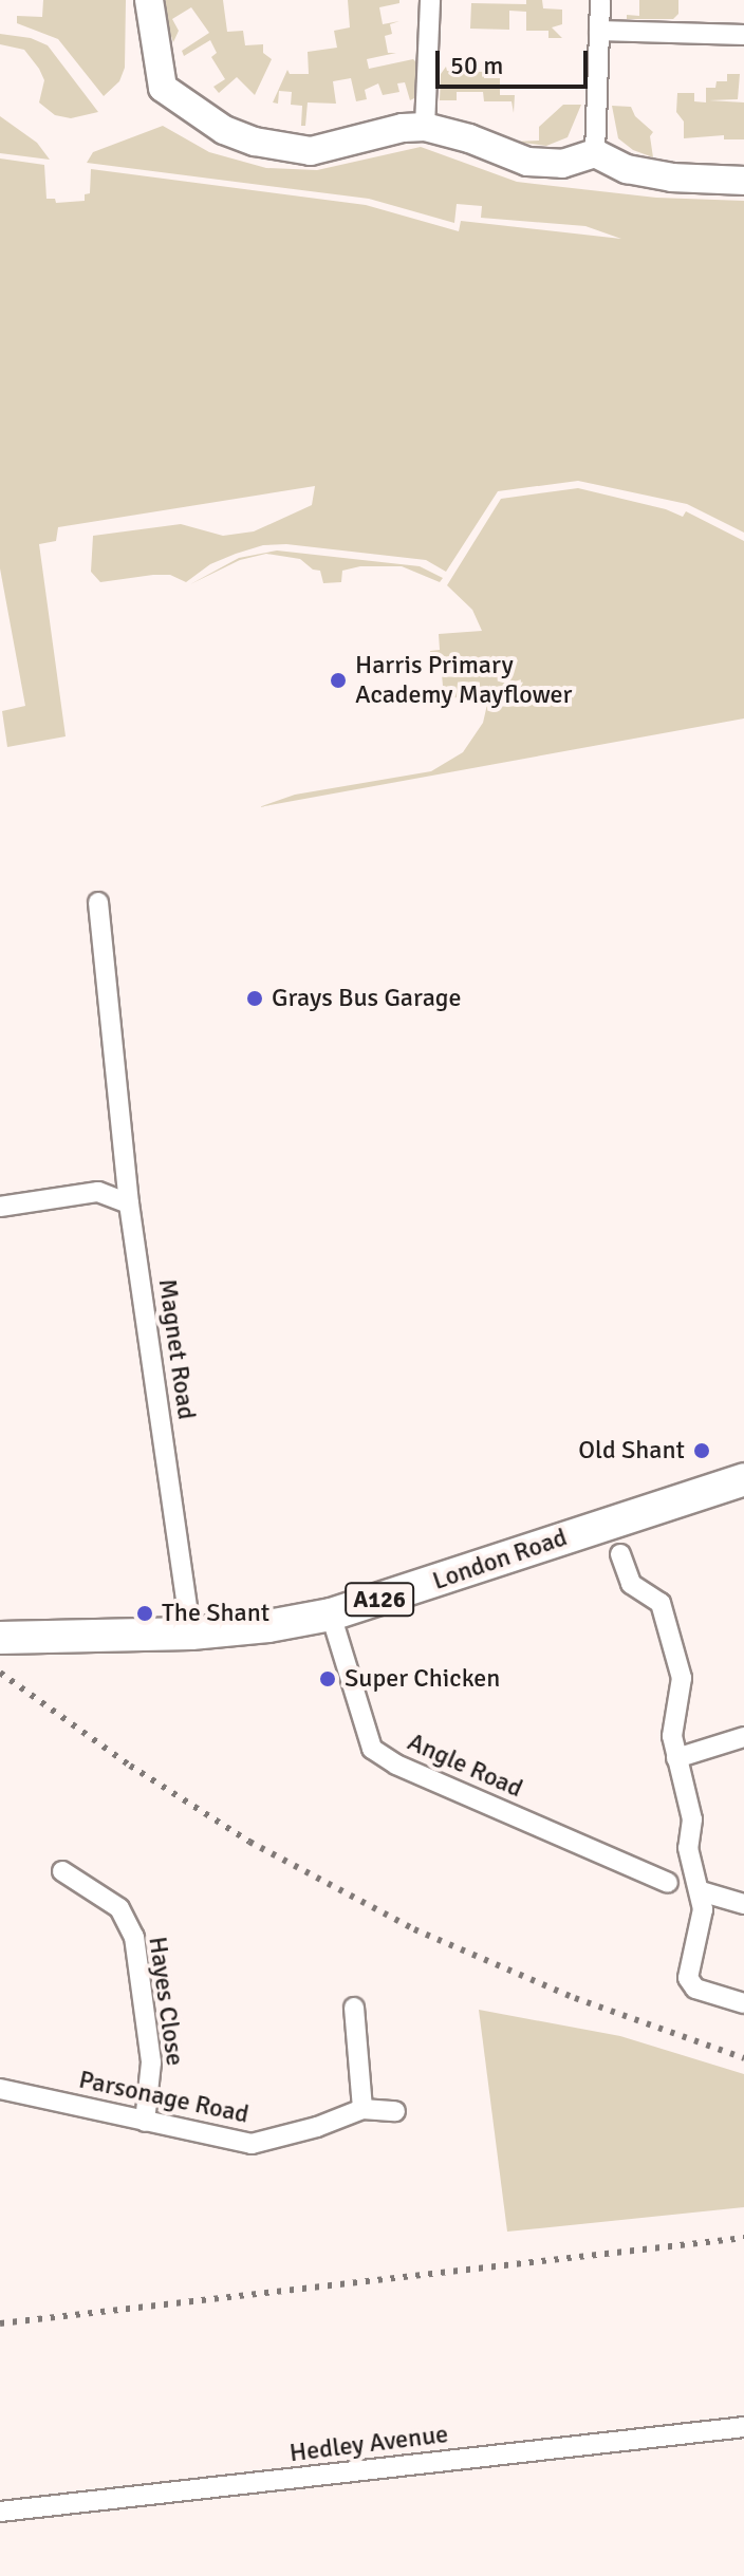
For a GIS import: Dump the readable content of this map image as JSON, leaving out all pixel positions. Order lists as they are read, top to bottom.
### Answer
{
  "streets": {
    "main road": ["London Road", "A126"],
    "street": [
      "Magnet Road",
      "Angle Road",
      "Hayes Close",
      "Parsonage Road",
      "Hedley Avenue"
    ]
  },
  "crossings": [
    ["Magnet Road", "London Road"],
    ["London Road", "Angle Road"],
    ["Hayes Close", "Parsonage Road"]
  ],
  "places": [
    "Harris Primary Academy Mayflower",
    "Grays Bus Garage",
    "Old Shant",
    "The Shant",
    "Super Chicken"
  ],
  "scale_bar": "50 m"
}
